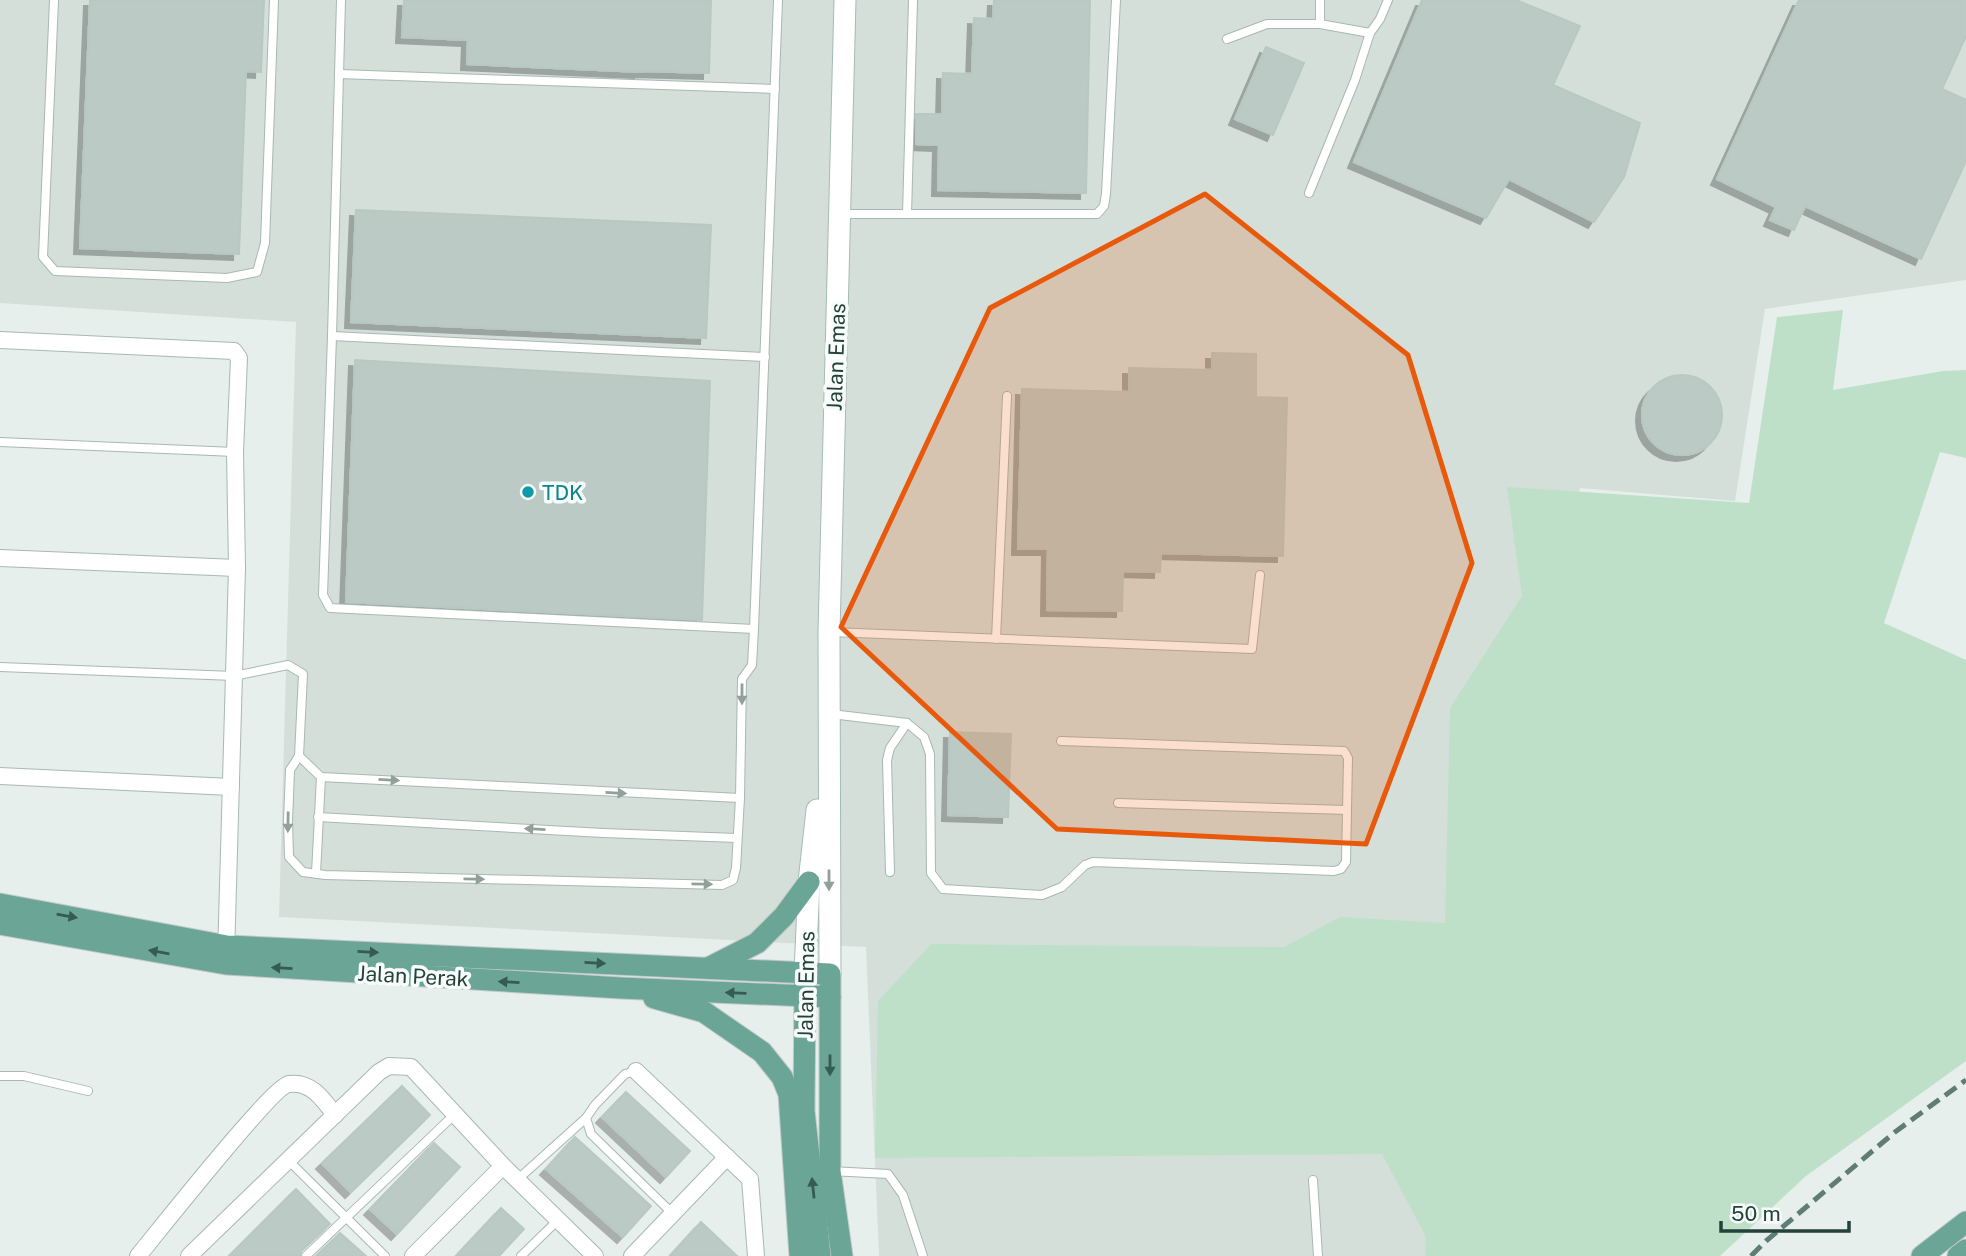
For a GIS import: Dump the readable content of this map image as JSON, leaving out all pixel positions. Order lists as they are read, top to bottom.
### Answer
{
  "streets": {
    "main road": ["Jalan Emas", "Jalan Perak"]
  },
  "crossings": [
    ["Jalan Emas", "Jalan Perak"]
  ],
  "places": ["TDK"],
  "scale_bar": "50 m"
}
